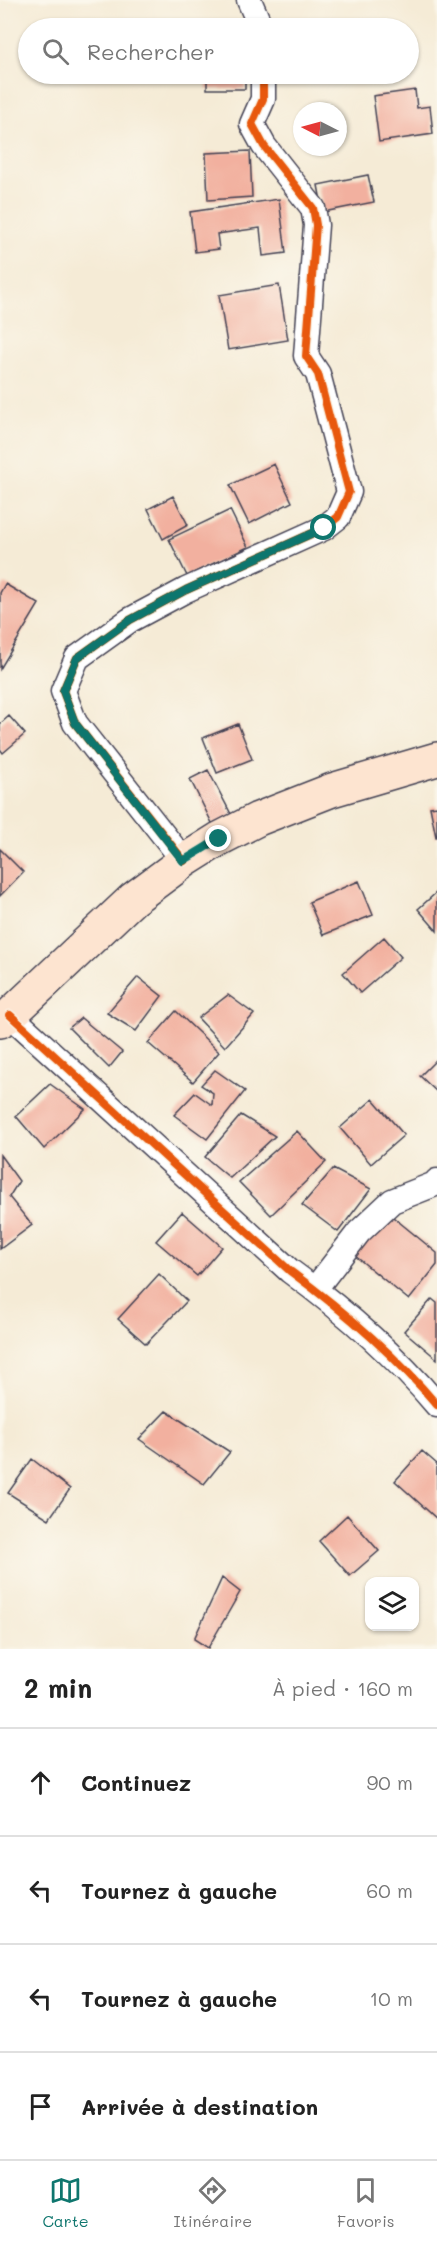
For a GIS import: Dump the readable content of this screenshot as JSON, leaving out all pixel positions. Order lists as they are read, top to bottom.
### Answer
{
  "north": "left",
  "page": {
    "search": "Rechercher",
    "heading": ["2 min", "À pied · 160 m"],
    "list": [
      ["Continuez", "90 m"],
      ["Tournez à gauche", "60 m"],
      ["Tournez à gauche", "10 m"],
      "Arrivée à destination"
    ],
    "nav": ["Carte", "Itinéraire", "Favoris"]
  }
}
